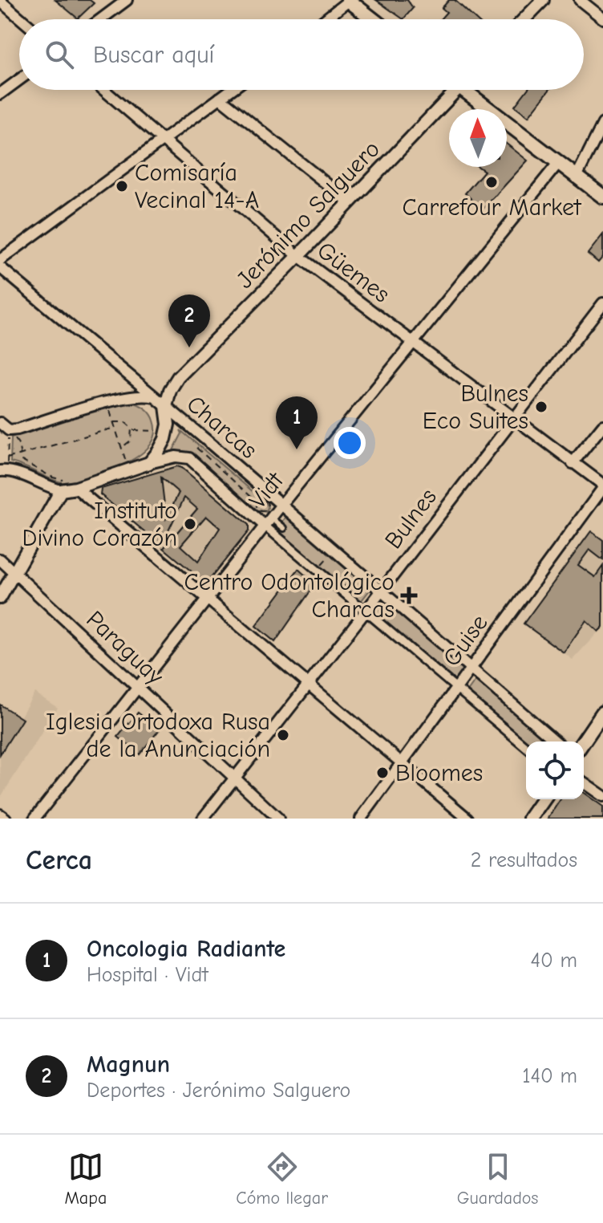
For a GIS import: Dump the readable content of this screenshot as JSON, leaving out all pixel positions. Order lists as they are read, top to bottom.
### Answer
{
  "streets": {
    "street": [
      "Jerónimo Salguero",
      "Güemes",
      "Charcas",
      "Vidt",
      "Bulnes",
      "Guise",
      "Paraguay"
    ]
  },
  "crossings": [
    ["Jerónimo Salguero", "Güemes"],
    ["Jerónimo Salguero", "Charcas"],
    ["Güemes", "Vidt"],
    ["Güemes", "Bulnes"],
    ["Güemes", "Guise"],
    ["Charcas", "Vidt"],
    ["Charcas", "Bulnes"],
    ["Charcas", "Guise"],
    ["Vidt", "Paraguay"],
    ["Bulnes", "Paraguay"]
  ],
  "places": {
    "other": [
      "Carrefour Market",
      "Comisaría Vecinal 14-A",
      "Bulnes Eco Suites",
      "Instituto Divino Corazón",
      "Iglesia Ortodoxa Rusa de la Anunciación",
      "Bloomes"
    ],
    "health": ["Centro Odontológico Charcas"]
  },
  "north": "top",
  "page": {
    "search": "Buscar aquí",
    "pins": ["2", "1"],
    "heading": ["Cerca", "2 resultados"],
    "list": [
      {
        "mark": "1",
        "name": "Oncologia Radiante",
        "note": "Hospital · Vidt",
        "value": "40 m"
      },
      {
        "mark": "2",
        "name": "Magnun",
        "note": "Deportes · Jerónimo Salguero",
        "value": "140 m"
      }
    ],
    "nav": ["Mapa", "Cómo llegar", "Guardados"]
  }
}
